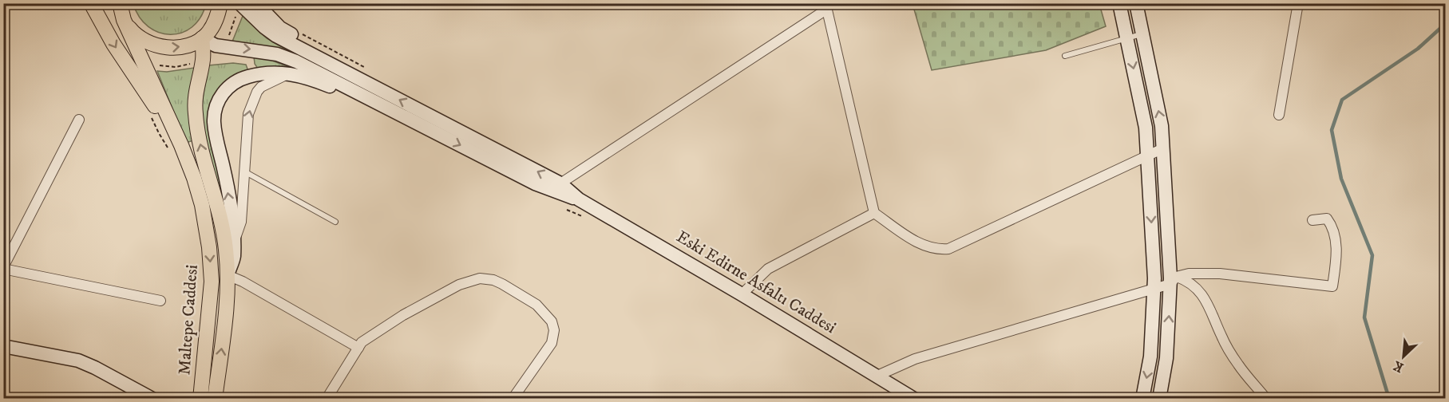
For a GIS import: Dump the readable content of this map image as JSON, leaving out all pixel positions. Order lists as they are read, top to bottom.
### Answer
{
  "streets": {
    "main road": ["Eski Edirne Asfaltı Caddesi", "Maltepe Caddesi"]
  },
  "north": "bottom left"
}
